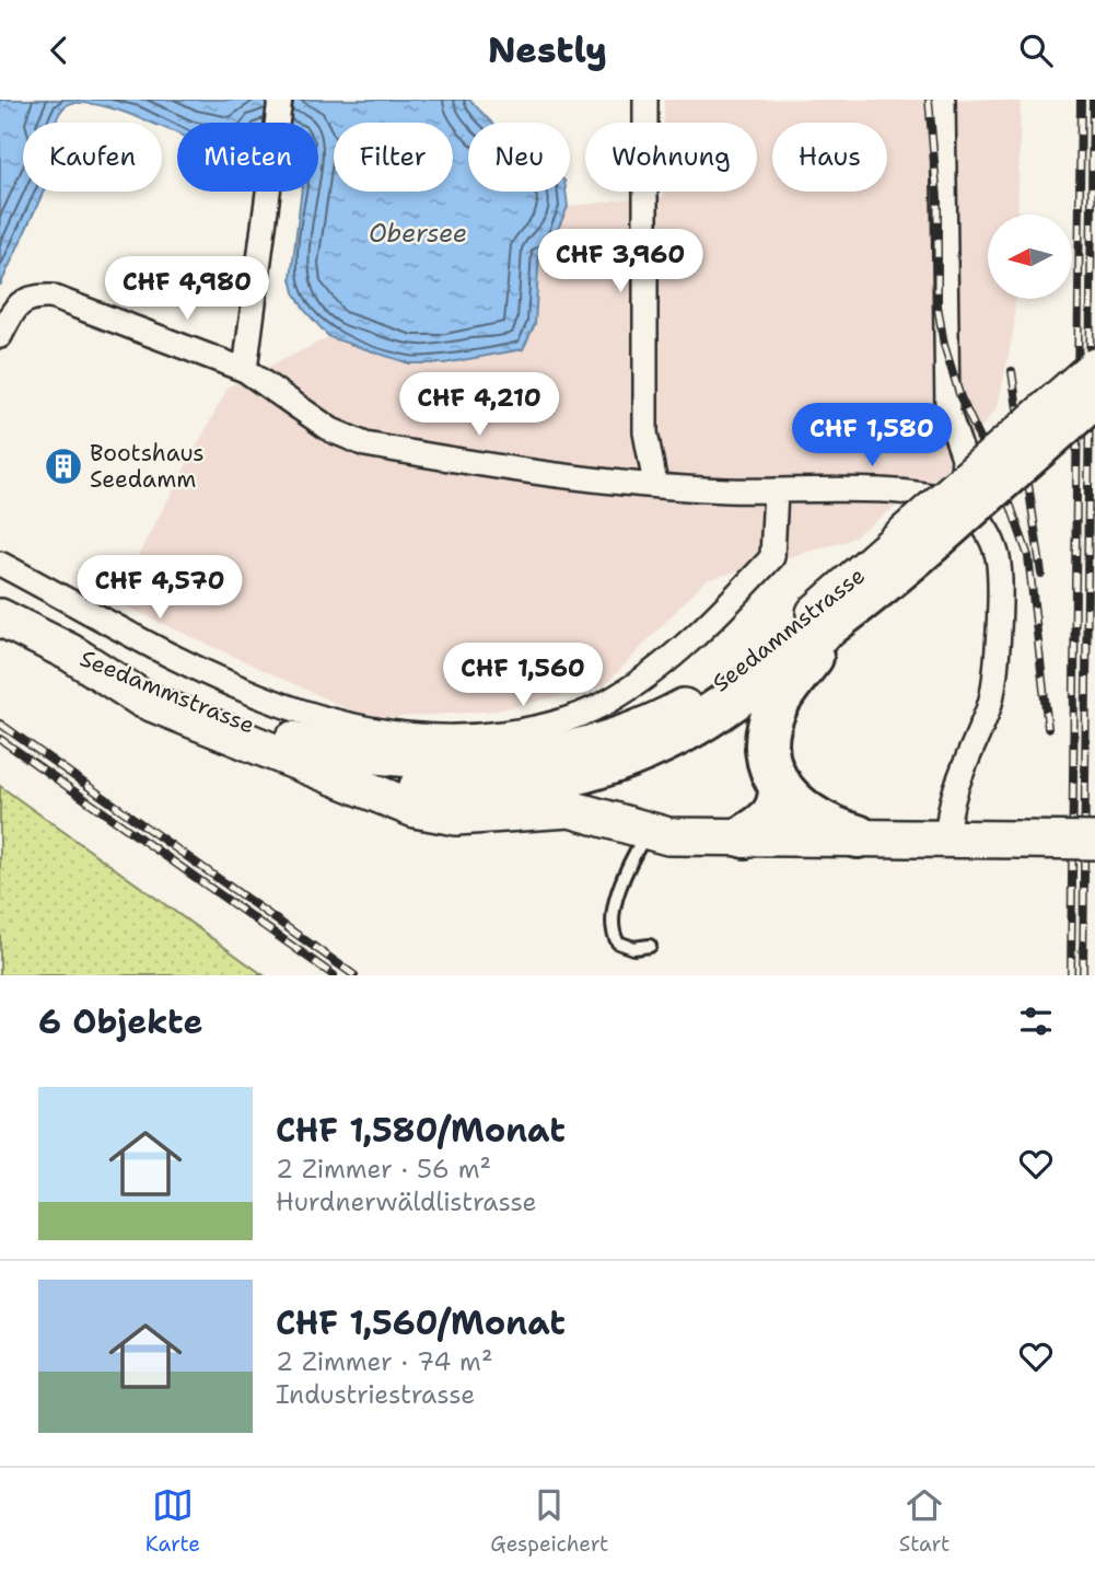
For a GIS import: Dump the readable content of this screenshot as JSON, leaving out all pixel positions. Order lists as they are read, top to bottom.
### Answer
{
  "streets": {
    "main road": ["Seedammstrasse"]
  },
  "water": ["Obersee"],
  "places": {
    "building": ["Bootshaus Seedamm"]
  },
  "north": "left",
  "page": {
    "header": "Nestly",
    "chip": [
      "Kaufen",
      "Mieten",
      "Filter",
      "Neu",
      "Wohnung",
      "Haus"
    ],
    "price": [
      "CHF 3,960",
      "CHF 4,980",
      "CHF 4,210",
      "CHF 1,580",
      "CHF 4,570",
      "CHF 1,560"
    ],
    "heading": "6 Objekte",
    "list": [
      {
        "name": "CHF 1,580/Monat",
        "note": "2 Zimmer · 56 m² · Hurdnerwäldlistrasse"
      },
      {
        "name": "CHF 1,560/Monat",
        "note": "2 Zimmer · 74 m² · Industriestrasse"
      }
    ],
    "tabs": ["Karte", "Gespeichert", "Start"]
  }
}
